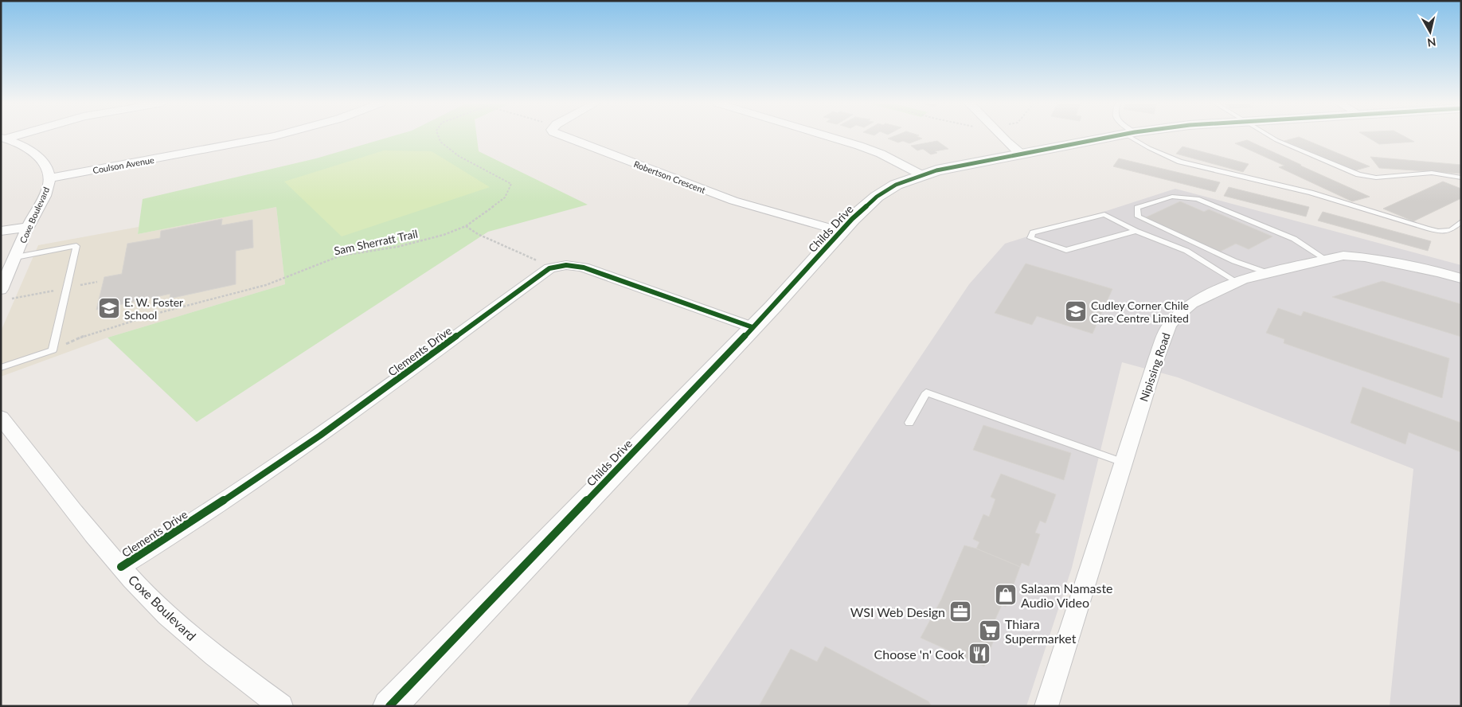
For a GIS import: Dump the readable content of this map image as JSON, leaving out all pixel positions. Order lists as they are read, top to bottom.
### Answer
{
  "streets": {
    "street": [
      "Coulson Avenue",
      "Robertson Crescent",
      "Coxe Boulevard",
      "Childs Drive",
      "Clements Drive",
      "Nipissing Road"
    ],
    "path": ["Sam Sherratt Trail"]
  },
  "crossings": [
    ["Coulson Avenue", "Coxe Boulevard"],
    ["Robertson Crescent", "Childs Drive"],
    ["Coxe Boulevard", "Clements Drive"],
    ["Childs Drive", "Clements Drive"]
  ],
  "places": {
    "school or university": ["E. W. Foster School", "Cudley Corner Chile Care Centre Limited"],
    "shop": ["Salaam Namaste Audio Video"],
    "office": ["WSI Web Design"],
    "supermarket": ["Thiara Supermarket"],
    "restaurant": ["Choose 'n' Cook"]
  },
  "north": "bottom"
}
